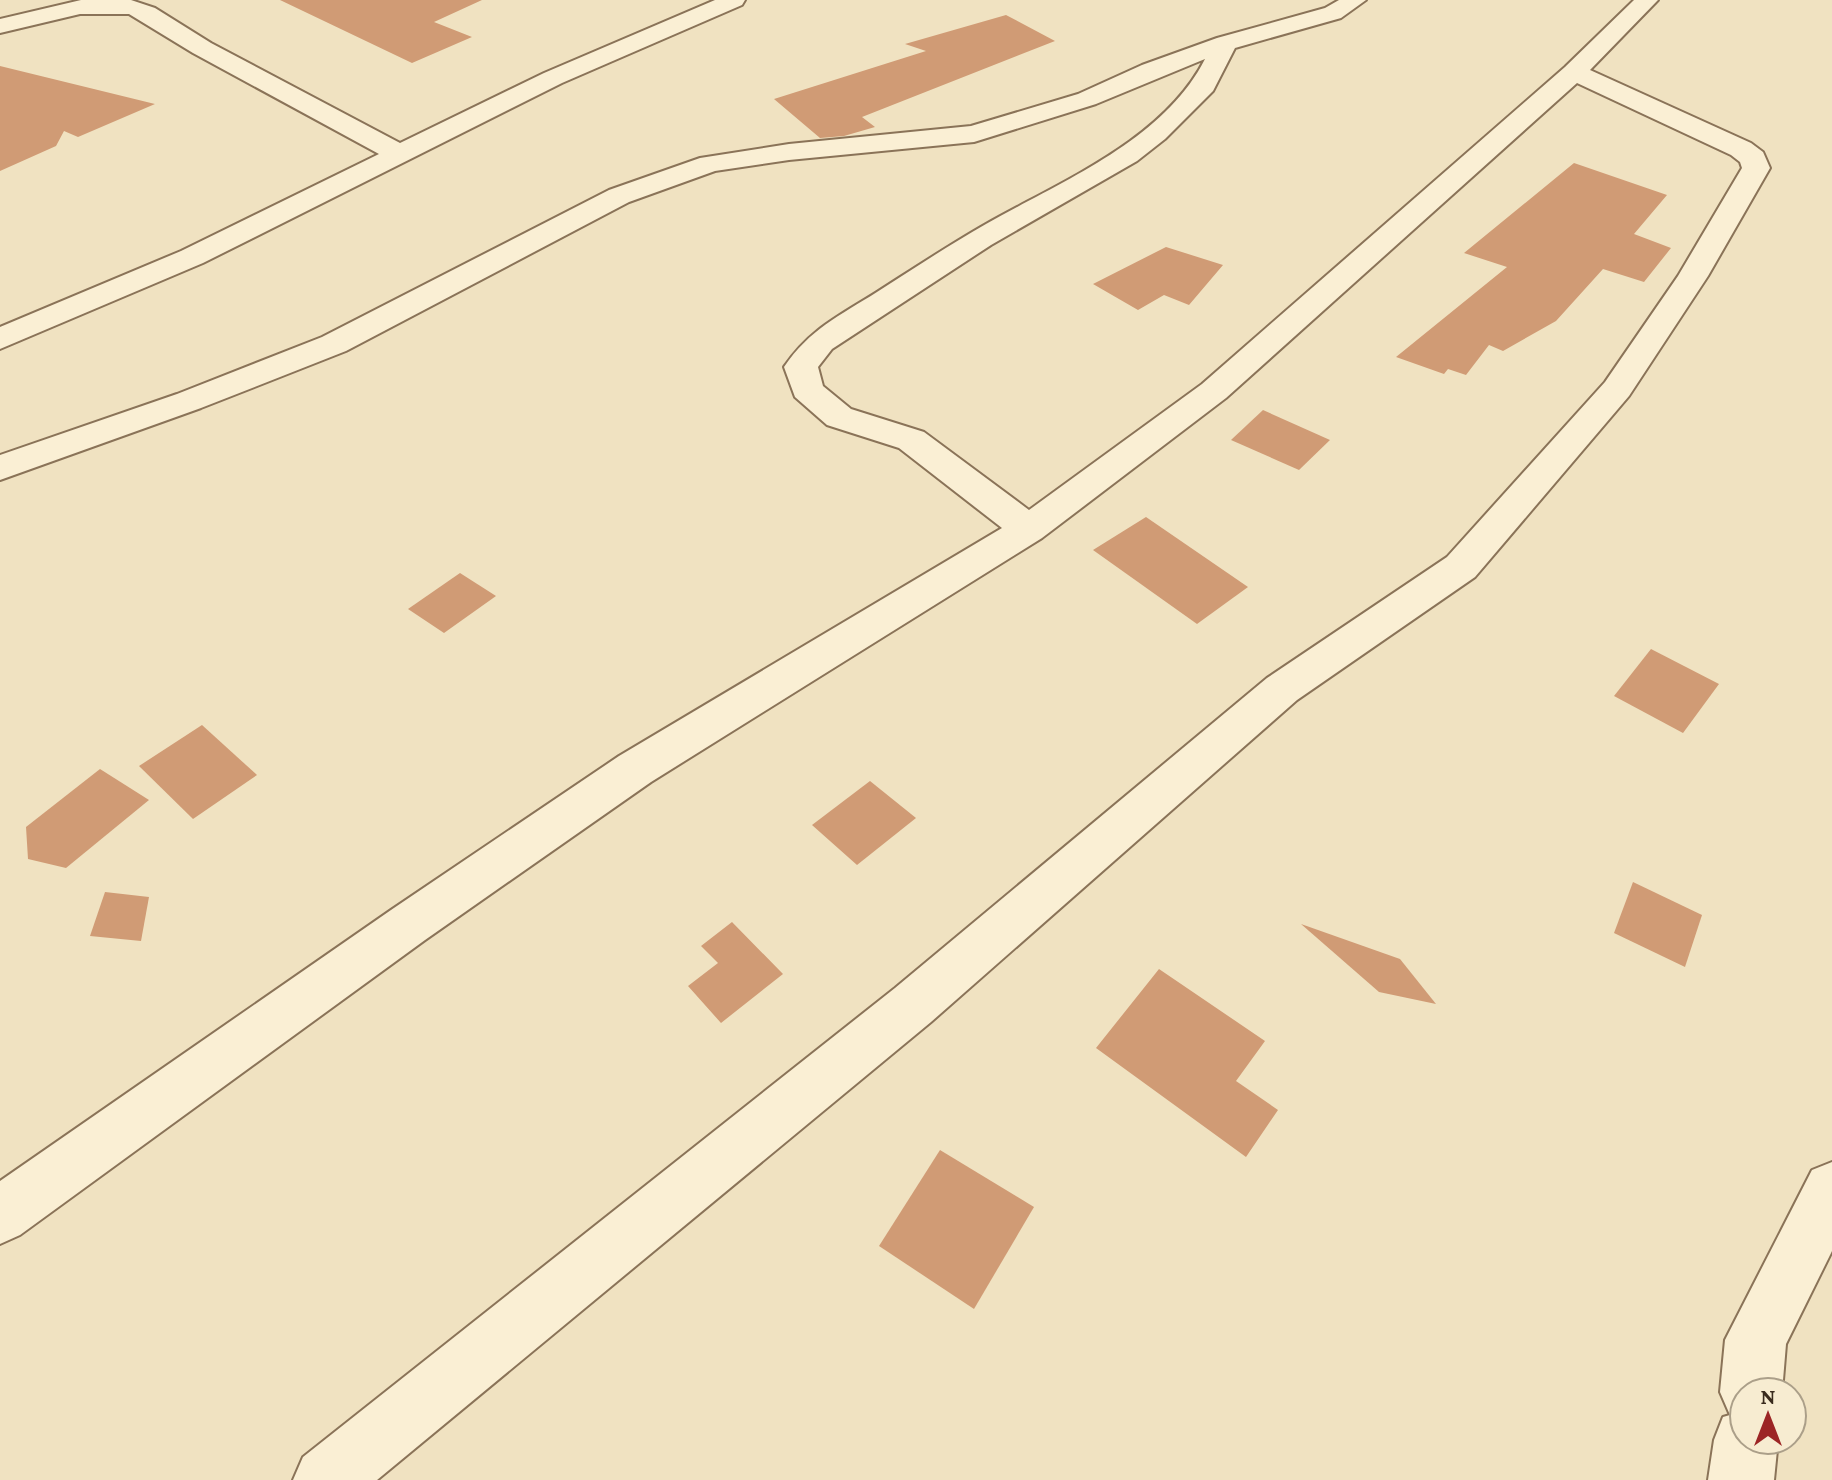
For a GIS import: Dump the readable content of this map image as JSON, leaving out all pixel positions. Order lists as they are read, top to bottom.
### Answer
{
  "north": "top"
}
